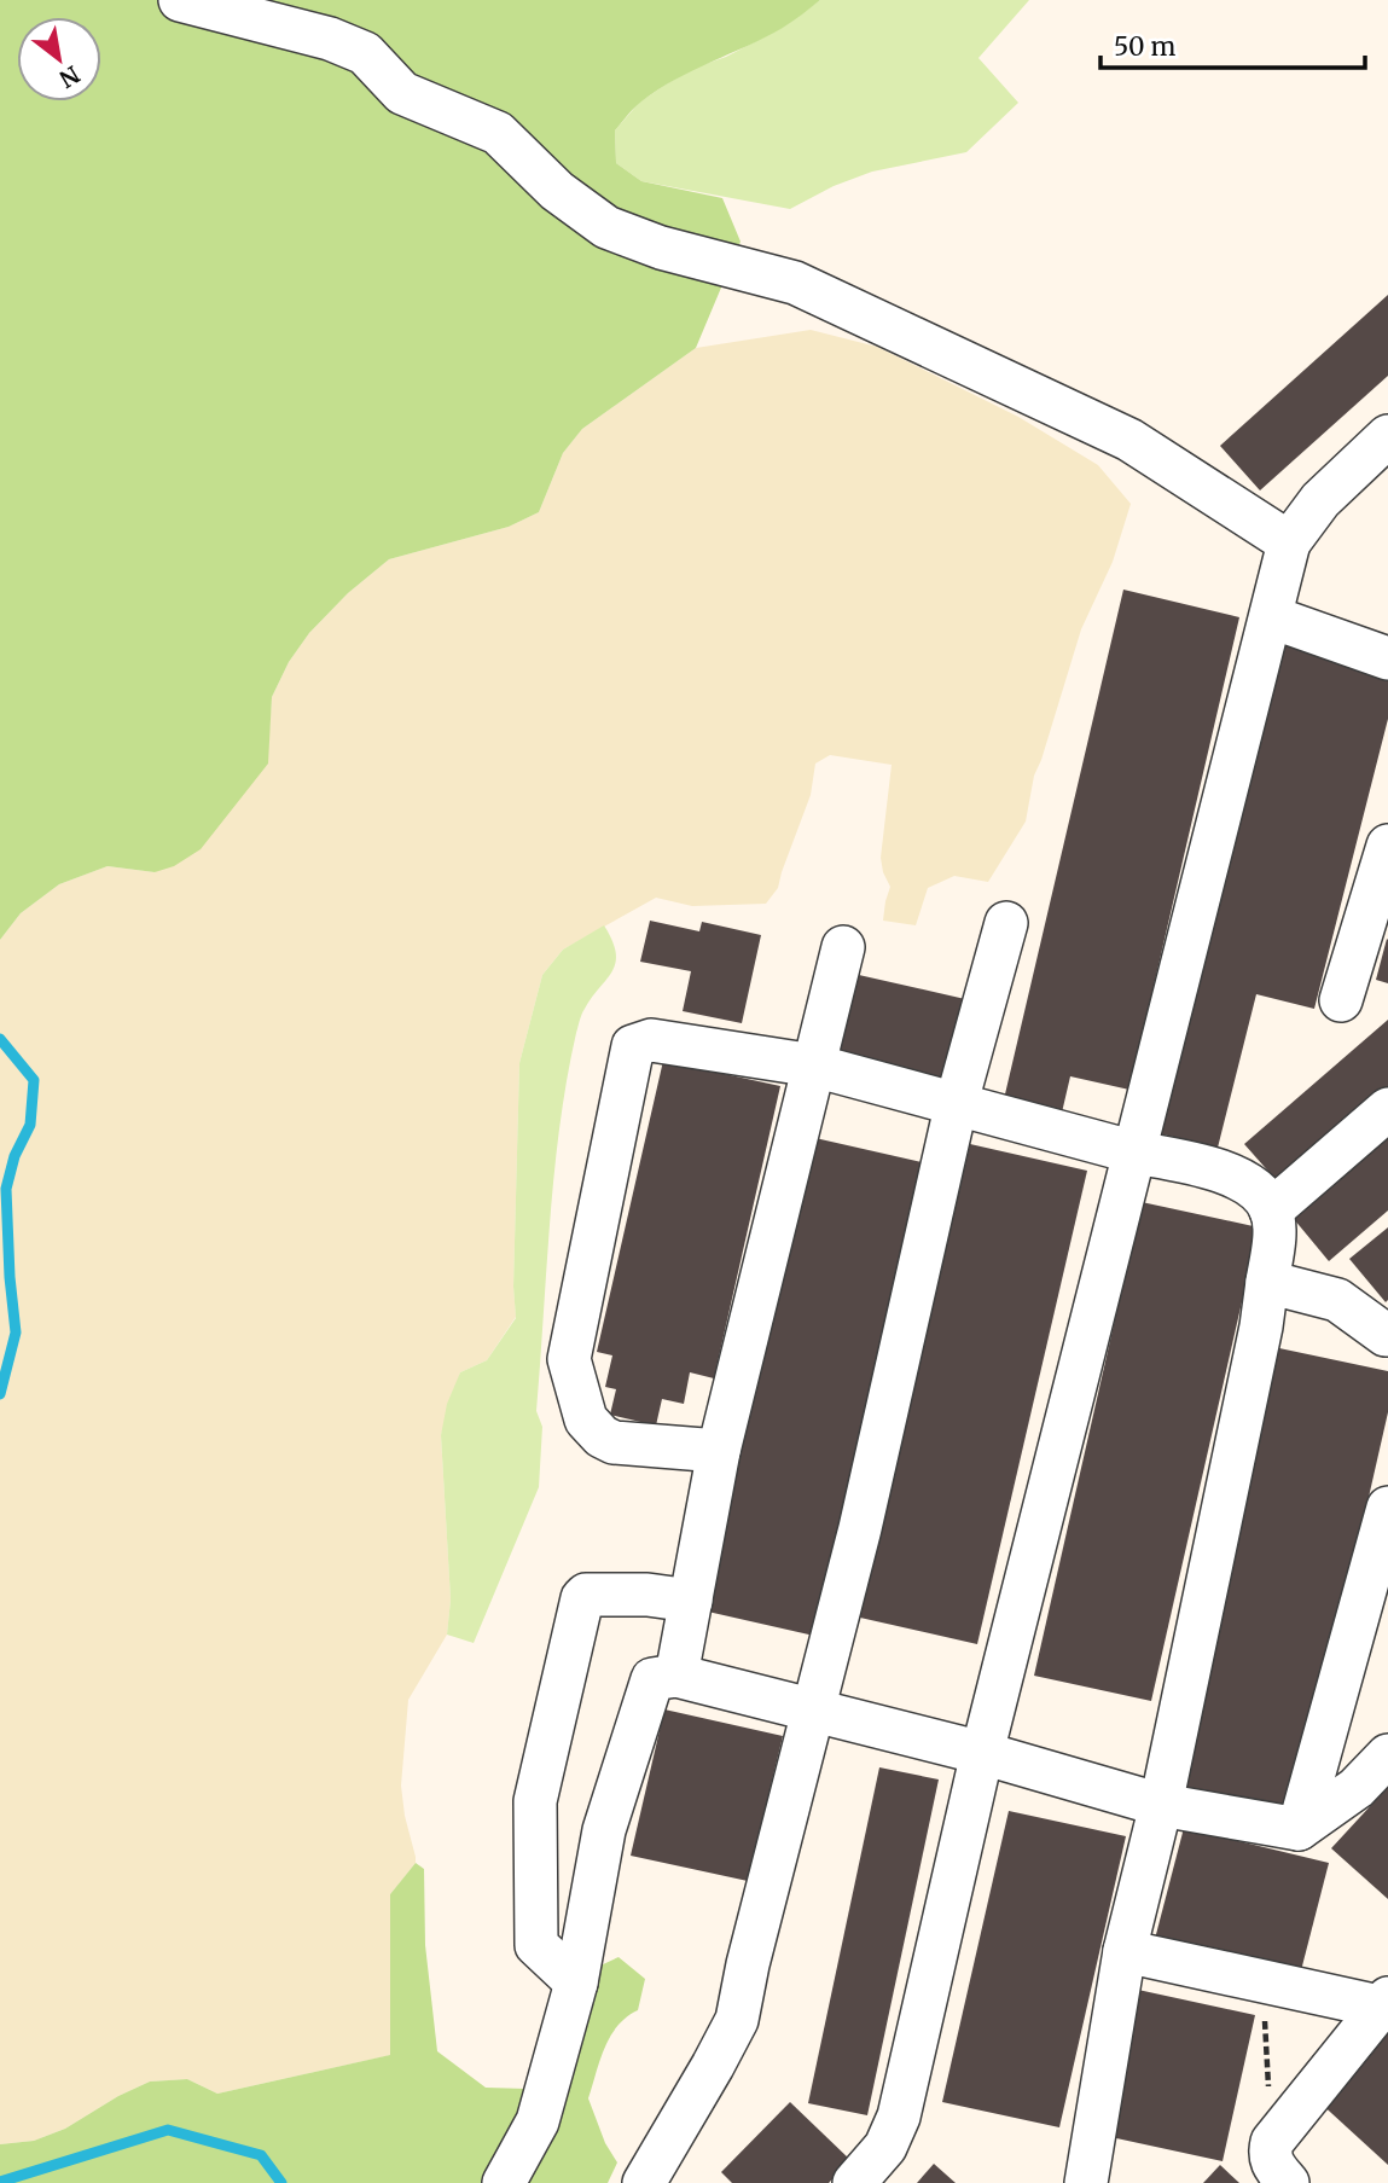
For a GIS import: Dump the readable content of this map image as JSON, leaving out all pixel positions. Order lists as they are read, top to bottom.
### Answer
{
  "scale_bar": "50 m",
  "north": "bottom right"
}
